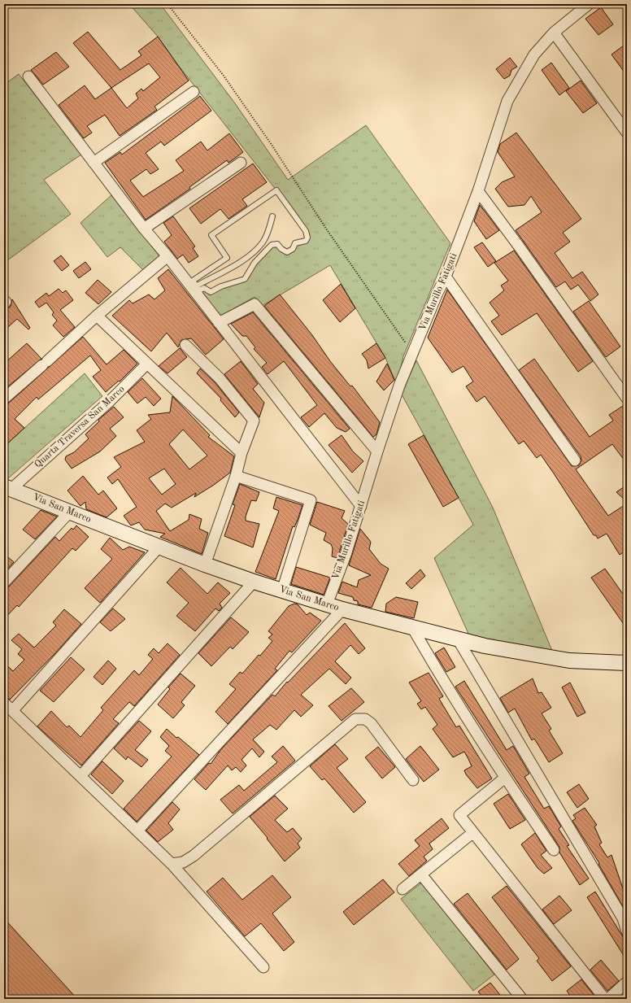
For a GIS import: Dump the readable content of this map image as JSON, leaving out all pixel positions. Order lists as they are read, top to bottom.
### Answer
{
  "streets": {
    "main road": ["Via San Marco"],
    "street": ["Via Murillo Fatigati", "Quarta Traversa San Marco"]
  },
  "crossings": [
    ["Via Murillo Fatigati", "Via San Marco"],
    ["Quarta Traversa San Marco", "Via San Marco"]
  ]
}
